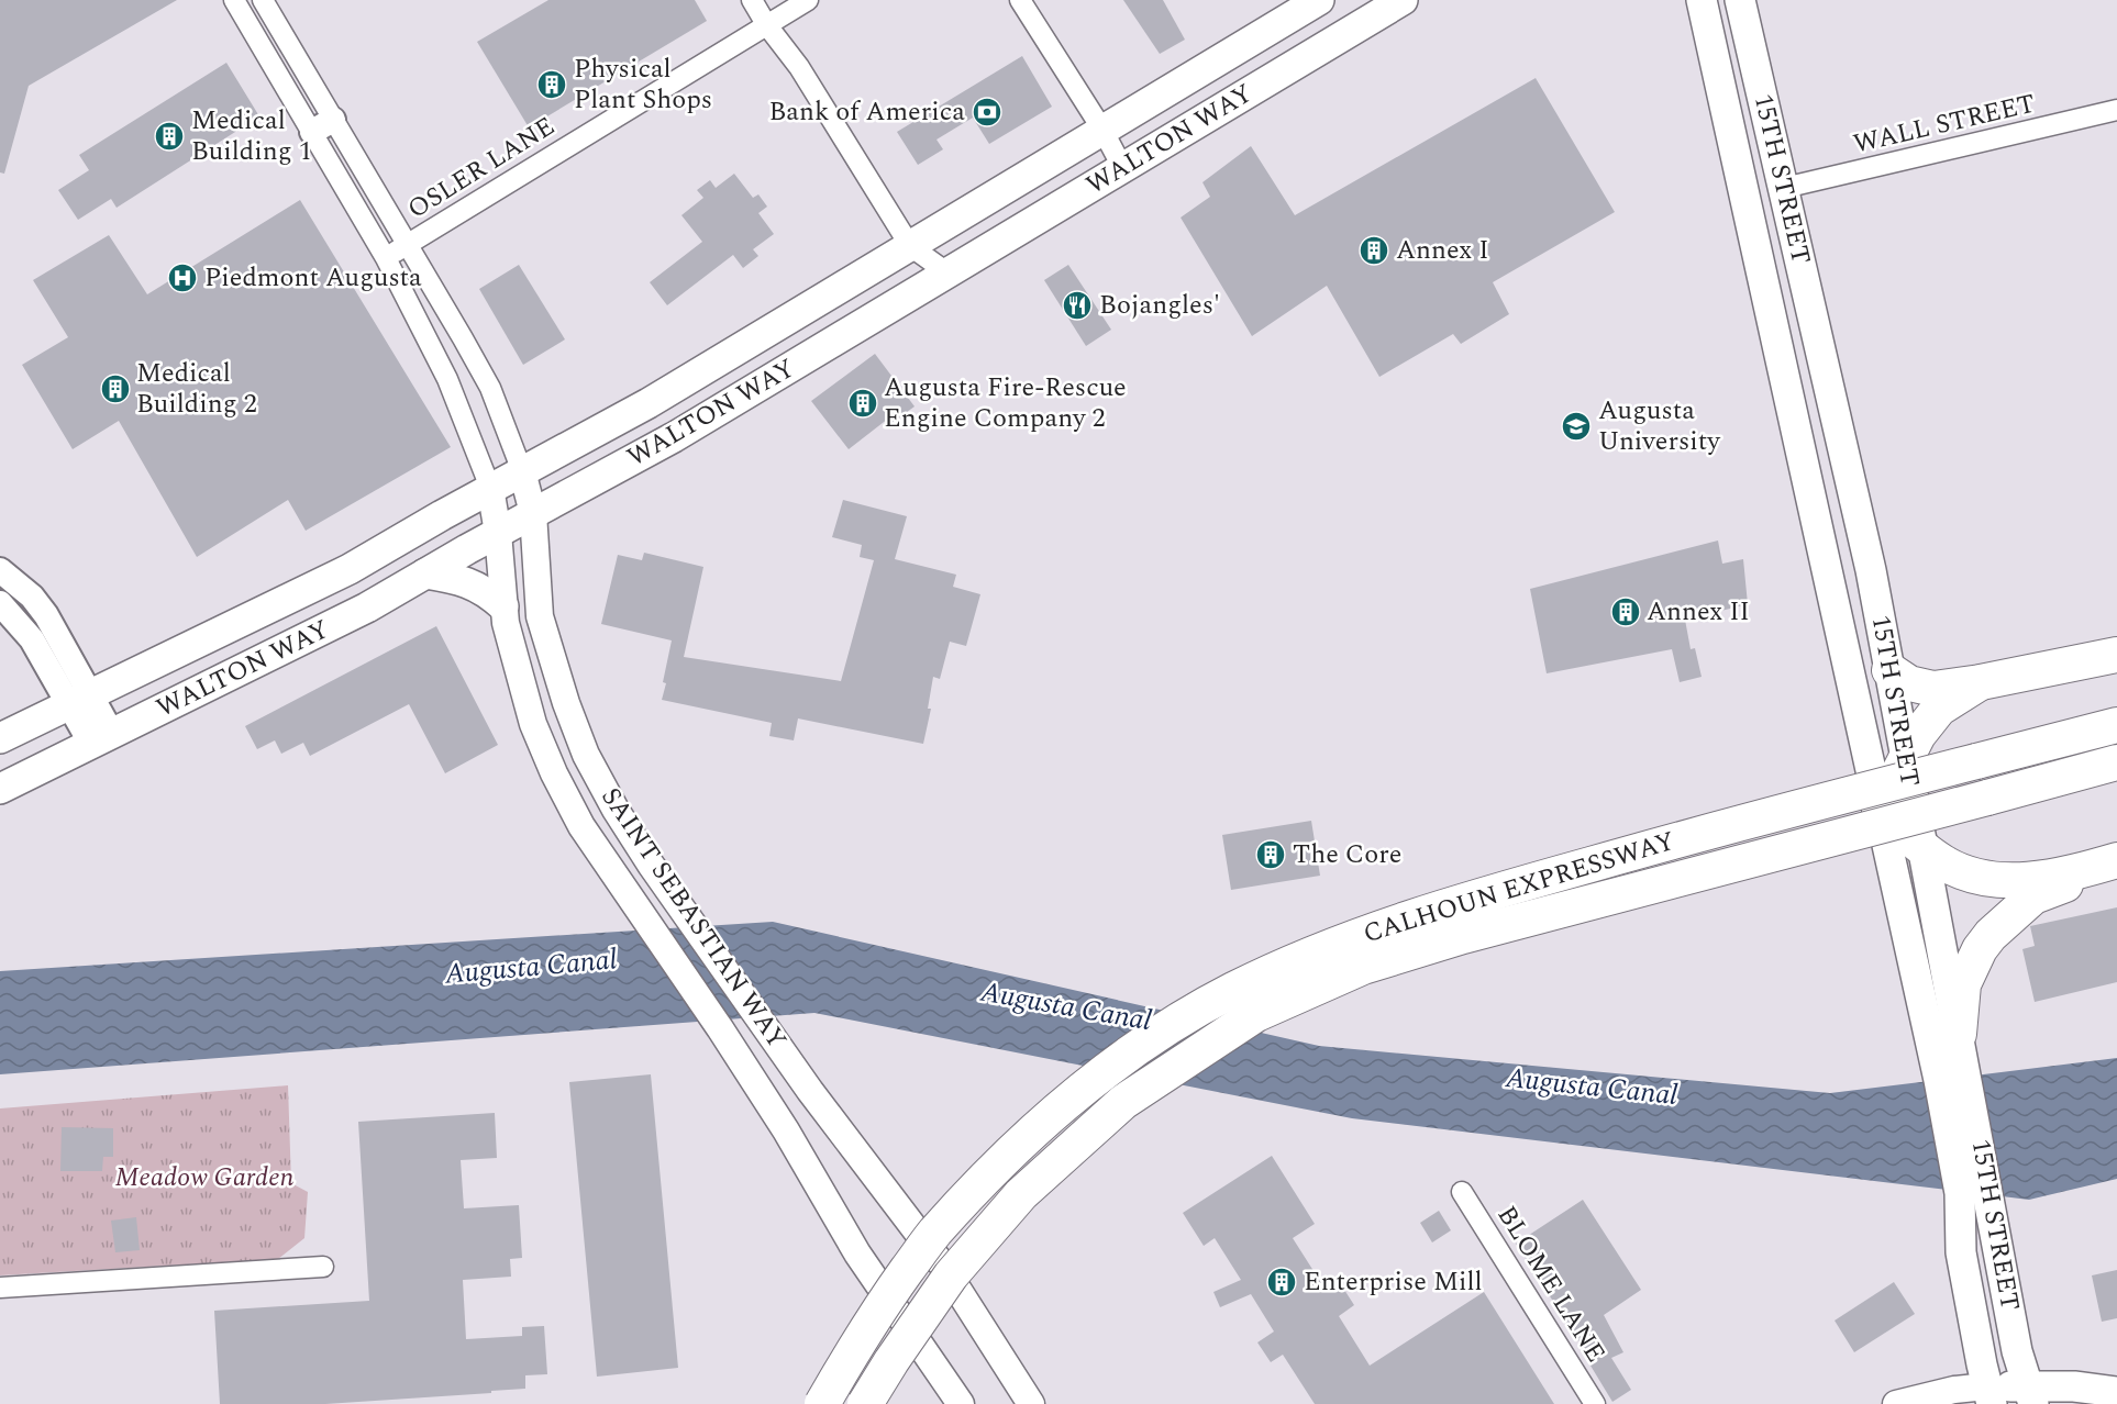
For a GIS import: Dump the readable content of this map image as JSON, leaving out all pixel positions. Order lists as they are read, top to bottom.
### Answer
{
  "streets": {
    "highway": ["CALHOUN EXPRESSWAY"],
    "main road": ["WALTON WAY", "15TH STREET", "SAINT SEBASTIAN WAY"],
    "street": ["WALL STREET", "OSLER LANE", "BLOME LANE"]
  },
  "crossings": [
    ["WALL STREET", "15TH STREET"],
    ["WALTON WAY", "SAINT SEBASTIAN WAY"],
    ["OSLER LANE", "SAINT SEBASTIAN WAY"]
  ],
  "water": ["Augusta Canal"],
  "parks": ["Meadow Garden"],
  "places": {
    "building": [
      "Physical Plant Shops",
      "Medical Building 1",
      "Annex I",
      "Medical Building 2",
      "Augusta Fire-Rescue Engine Company 2",
      "Annex II",
      "The Core",
      "Enterprise Mill"
    ],
    "bank": ["Bank of America"],
    "hospital": ["Piedmont Augusta"],
    "restaurant": ["Bojangles'"],
    "school or university": ["Augusta University"]
  }
}
